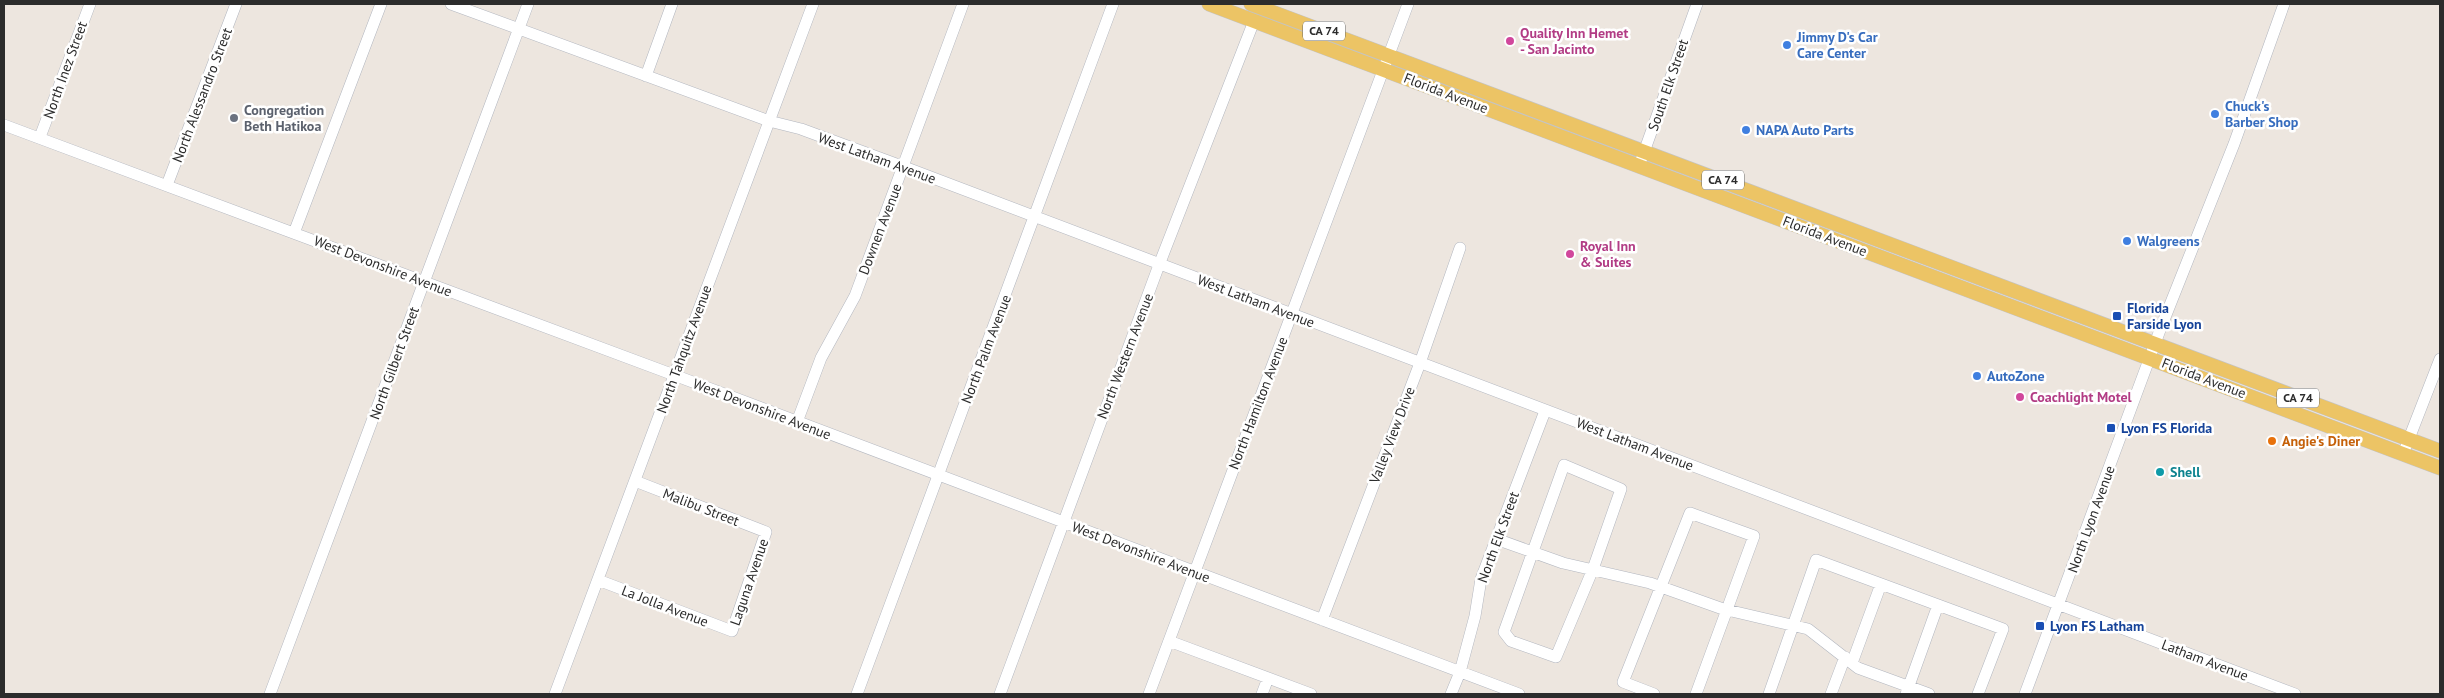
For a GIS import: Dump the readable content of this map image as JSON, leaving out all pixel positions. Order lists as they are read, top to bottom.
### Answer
{
  "streets": {
    "main road": ["CA 74", "Florida Avenue"],
    "street": [
      "North Inez Street",
      "South Elk Street",
      "North Alessandro Street",
      "West Latham Avenue",
      "Downen Avenue",
      "West Devonshire Avenue",
      "North Tahquitz Avenue",
      "North Palm Avenue",
      "North Western Avenue",
      "North Gilbert Street",
      "North Hamilton Avenue",
      "Valley View Drive",
      "Malibu Street",
      "North Lyon Avenue",
      "North Elk Street",
      "Laguna Avenue",
      "La Jolla Avenue",
      "Latham Avenue"
    ]
  },
  "crossings": [
    ["North Inez Street", "West Devonshire Avenue"],
    ["South Elk Street", "Florida Avenue"],
    ["Florida Avenue", "North Western Avenue"],
    ["Florida Avenue", "North Hamilton Avenue"],
    ["Florida Avenue", "North Lyon Avenue"],
    ["North Alessandro Street", "West Devonshire Avenue"],
    ["West Latham Avenue", "Downen Avenue"],
    ["West Latham Avenue", "North Tahquitz Avenue"],
    ["West Latham Avenue", "North Palm Avenue"],
    ["West Latham Avenue", "North Western Avenue"],
    ["West Latham Avenue", "North Gilbert Street"],
    ["West Latham Avenue", "North Hamilton Avenue"],
    ["West Latham Avenue", "Valley View Drive"],
    ["West Latham Avenue", "North Lyon Avenue"],
    ["West Latham Avenue", "North Elk Street"],
    ["West Latham Avenue", "Latham Avenue"],
    ["Downen Avenue", "West Devonshire Avenue"],
    ["West Devonshire Avenue", "North Tahquitz Avenue"],
    ["West Devonshire Avenue", "North Palm Avenue"],
    ["West Devonshire Avenue", "North Western Avenue"],
    ["West Devonshire Avenue", "North Gilbert Street"],
    ["West Devonshire Avenue", "North Hamilton Avenue"],
    ["West Devonshire Avenue", "Valley View Drive"],
    ["West Devonshire Avenue", "North Elk Street"],
    ["North Tahquitz Avenue", "Malibu Street"],
    ["North Tahquitz Avenue", "La Jolla Avenue"],
    ["Malibu Street", "Laguna Avenue"],
    ["North Lyon Avenue", "Latham Avenue"],
    ["Laguna Avenue", "La Jolla Avenue"]
  ],
  "places": {
    "other": [
      "Quality Inn Hemet - San Jacinto",
      "Jimmy D's Car Care Center",
      "Chuck's Barber Shop",
      "Congregation Beth Hatikoa",
      "NAPA Auto Parts",
      "Walgreens",
      "Royal Inn & Suites",
      "AutoZone",
      "Coachlight Motel",
      "Angie's Diner",
      "Shell"
    ],
    "transit": ["Florida Farside Lyon", "Lyon FS Florida", "Lyon FS Latham"]
  }
}
